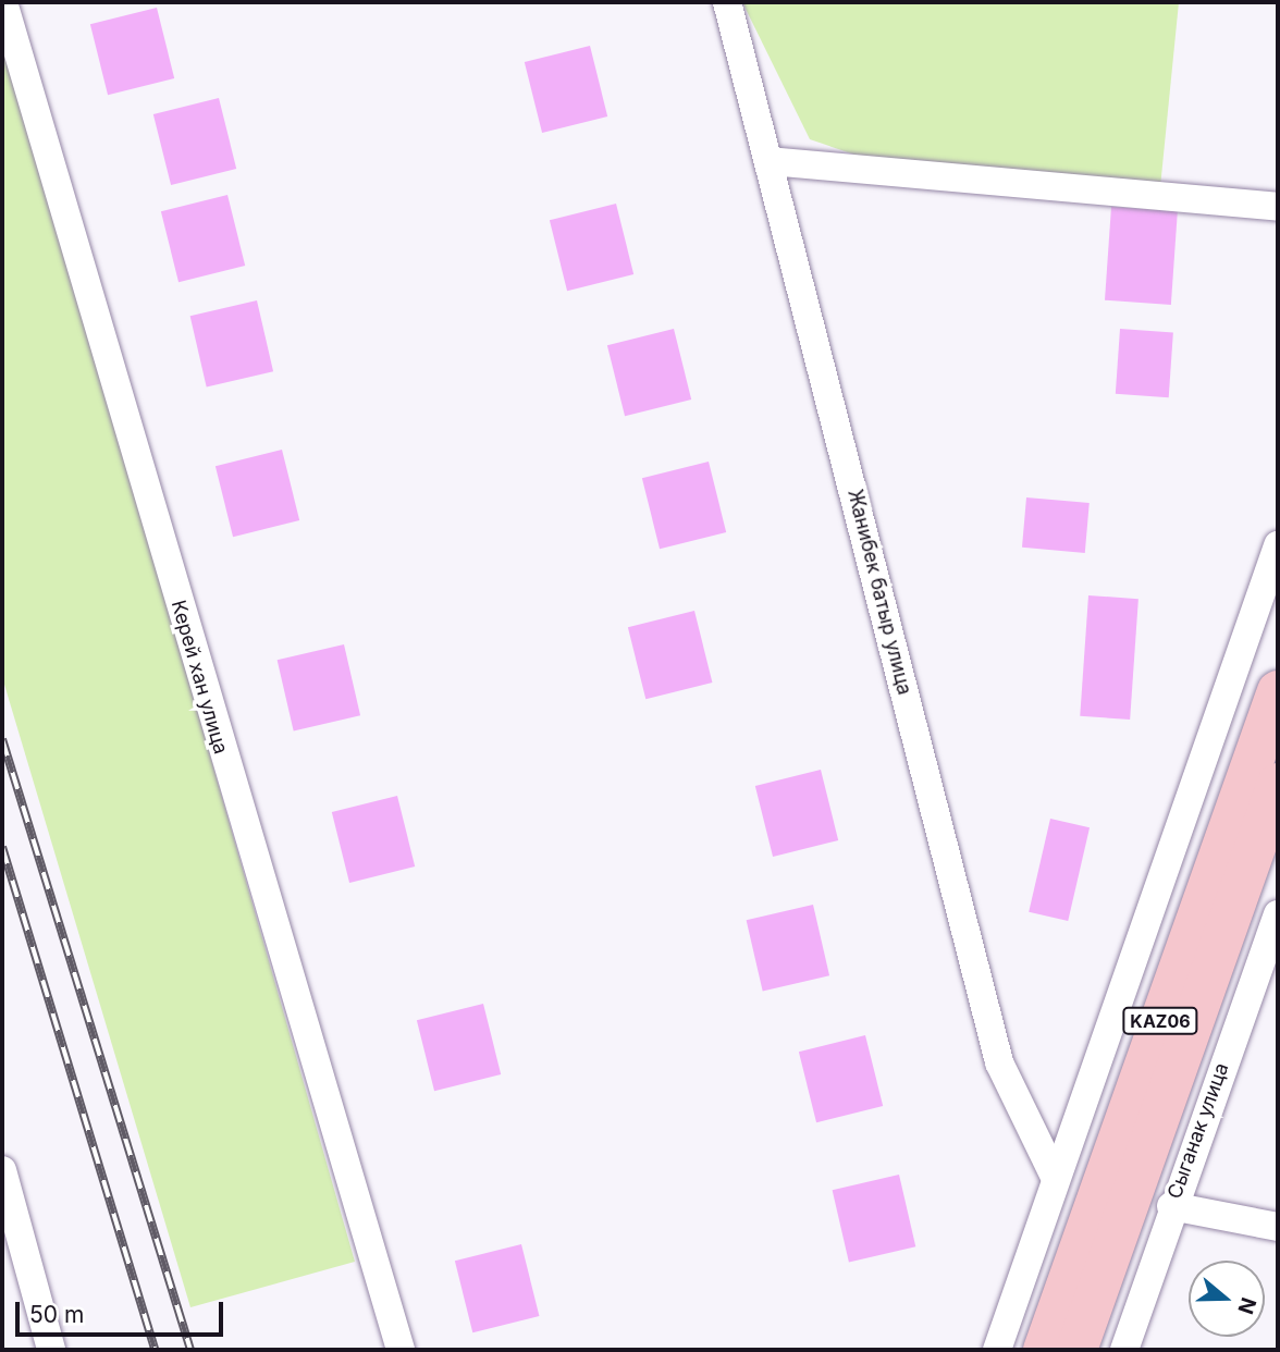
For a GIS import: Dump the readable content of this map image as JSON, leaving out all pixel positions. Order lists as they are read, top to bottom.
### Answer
{
  "streets": {
    "highway": ["KАZ06"],
    "street": ["Жанибек батыр улица", "Керей хан улица", "Сыганак улица"]
  },
  "scale_bar": "50 m",
  "north": "right"
}
